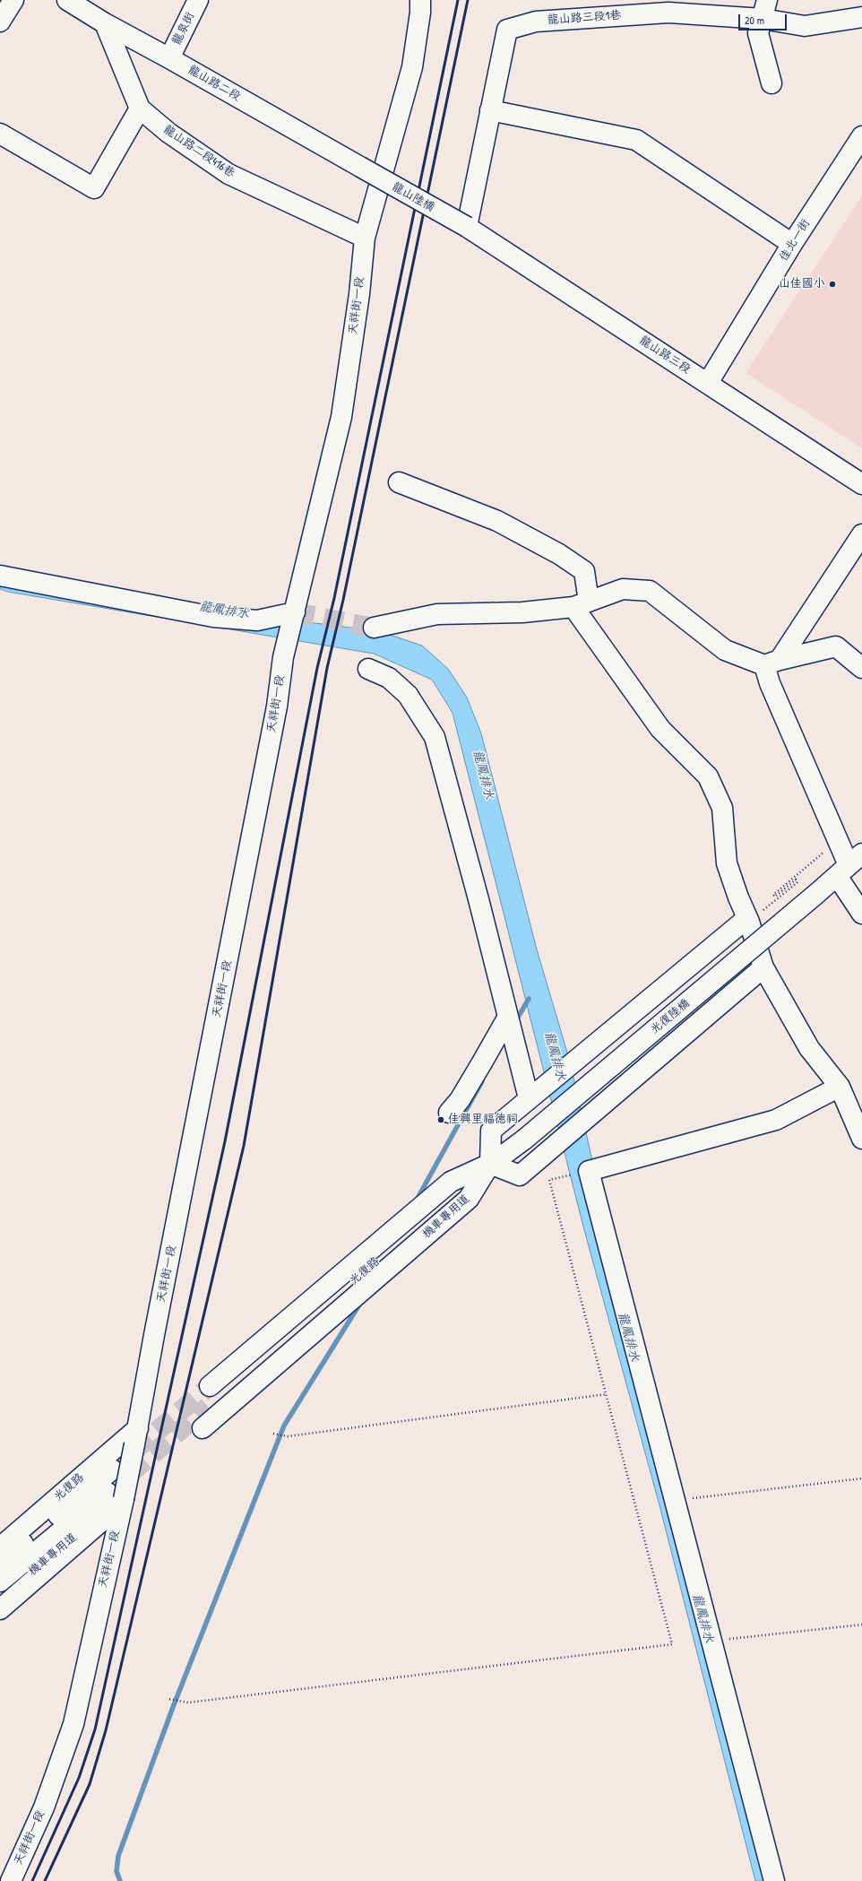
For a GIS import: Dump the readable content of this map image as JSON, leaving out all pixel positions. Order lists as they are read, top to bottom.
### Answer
{
  "streets": {
    "street": [
      "龍山路三段1巷",
      "龍泉街",
      "龍山路二段",
      "龍山路二段416巷",
      "龍山陸橋",
      "佳北一街",
      "天祥街一段",
      "龍山路三段",
      "光復陸橋",
      "機車專用道",
      "光復路"
    ]
  },
  "crossings": [
    ["龍山路三段1巷", "龍山陸橋"],
    ["龍山路三段1巷", "龍山路三段"],
    ["龍泉街", "龍山路二段"],
    ["龍山路二段", "龍山路二段416巷"],
    ["龍山路二段", "龍山陸橋"],
    ["龍山路二段416巷", "天祥街一段"],
    ["龍山陸橋", "龍山路三段"],
    ["佳北一街", "龍山路三段"],
    ["天祥街一段", "機車專用道"],
    ["天祥街一段", "光復路"],
    ["光復陸橋", "光復路"],
    ["機車專用道", "光復路"]
  ],
  "water": ["龍鳳排水"],
  "places": ["山佳國小", "佳興里福德祠"],
  "scale_bar": "20 m"
}
